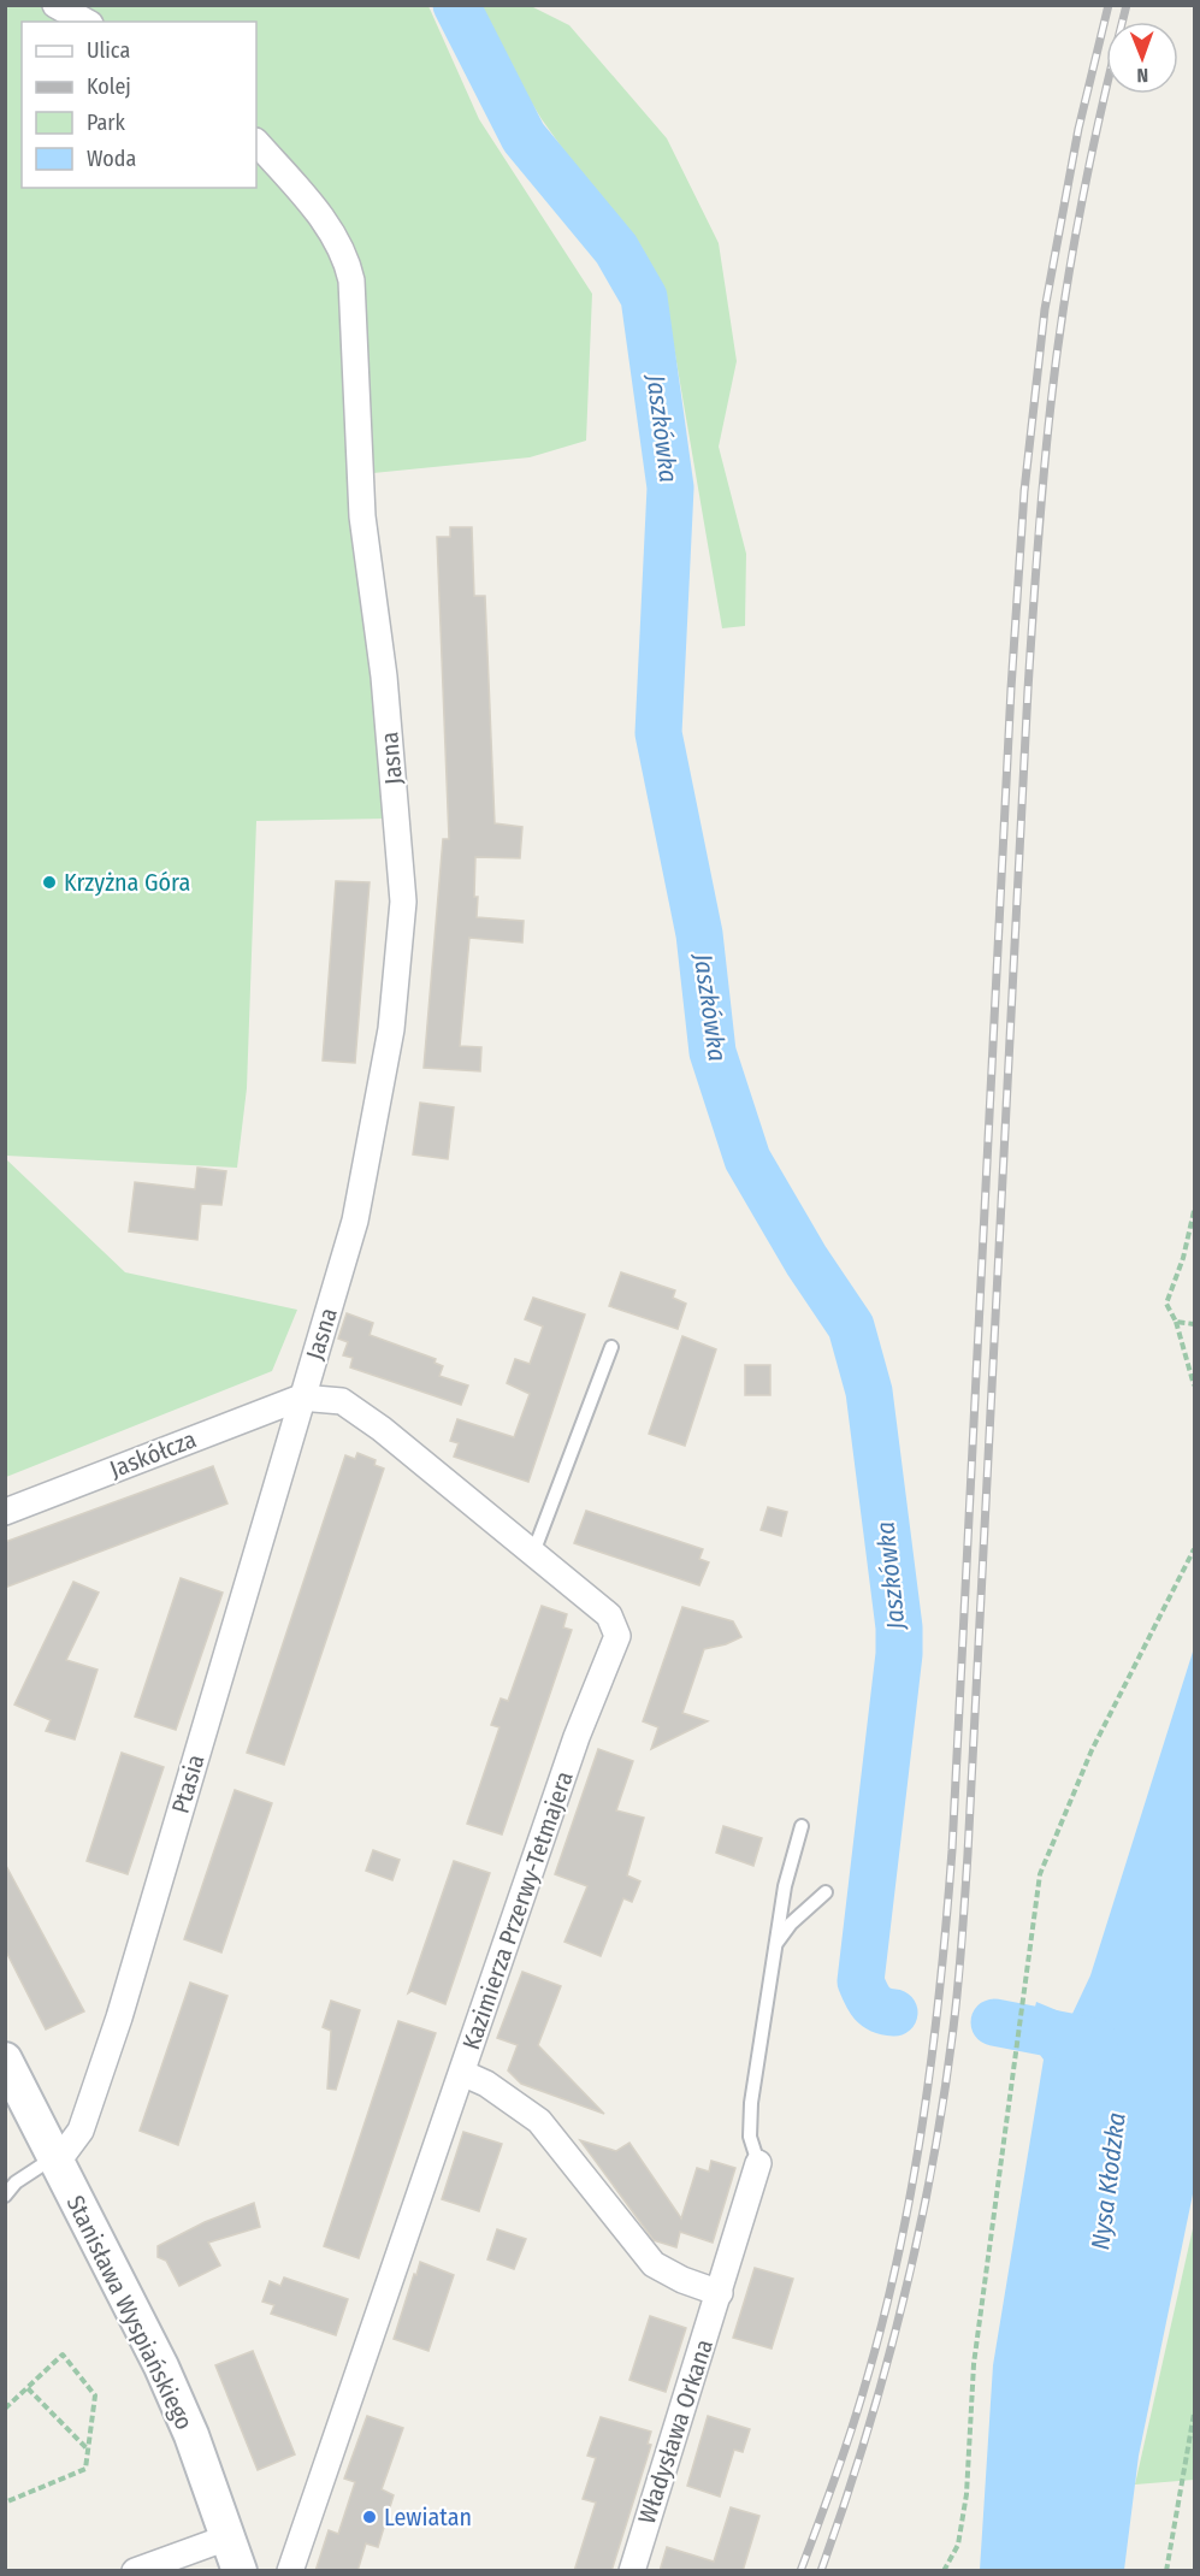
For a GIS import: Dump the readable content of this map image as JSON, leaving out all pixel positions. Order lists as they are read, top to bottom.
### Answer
{
  "streets": {
    "main road": ["Stanisława Wyspiańskiego"],
    "street": [
      "Jasna",
      "Jaskółcza",
      "Ptasia",
      "Kazimierza Przerwy-Tetmajera",
      "Władysława Orkana"
    ]
  },
  "crossings": [
    ["Jasna", "Jaskółcza"],
    ["Jasna", "Ptasia"],
    ["Jasna", "Kazimierza Przerwy-Tetmajera"],
    ["Jaskółcza", "Ptasia"],
    ["Jaskółcza", "Kazimierza Przerwy-Tetmajera"],
    ["Ptasia", "Kazimierza Przerwy-Tetmajera"],
    ["Ptasia", "Stanisława Wyspiańskiego"]
  ],
  "water": ["Jaszkówka", "Nysa Kłodzka"],
  "places": ["Krzyżna Góra", "Lewiatan"],
  "legend": [
    "Ulica",
    "Kolej",
    "Park",
    "Woda"
  ],
  "north": "bottom"
}
